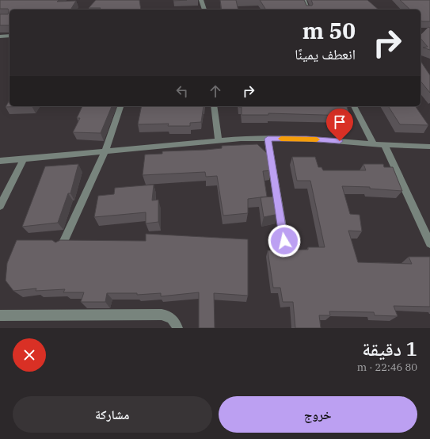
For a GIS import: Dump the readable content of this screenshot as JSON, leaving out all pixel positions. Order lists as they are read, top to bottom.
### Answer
{
  "page": {
    "turn": ["50 m", "انعطف يمينًا"],
    "heading": ["1 دقيقة", "80 m · 22:46"],
    "buttons": ["خروج", "مشاركة"]
  }
}
